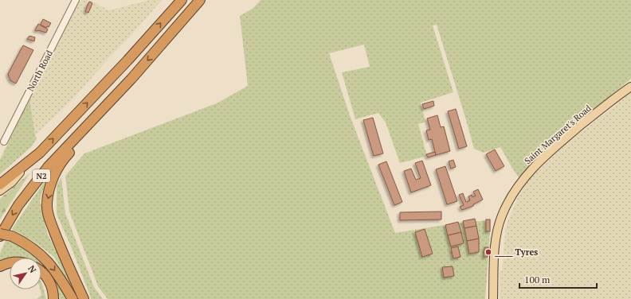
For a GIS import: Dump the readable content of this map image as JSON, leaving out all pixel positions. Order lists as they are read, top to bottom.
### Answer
{
  "streets": {
    "highway": ["N2"],
    "main road": ["Saint Margaret's Road"],
    "street": ["North Road"]
  },
  "places": ["_____ Tyres"],
  "scale_bar": "100 m",
  "north": "top right"
}
